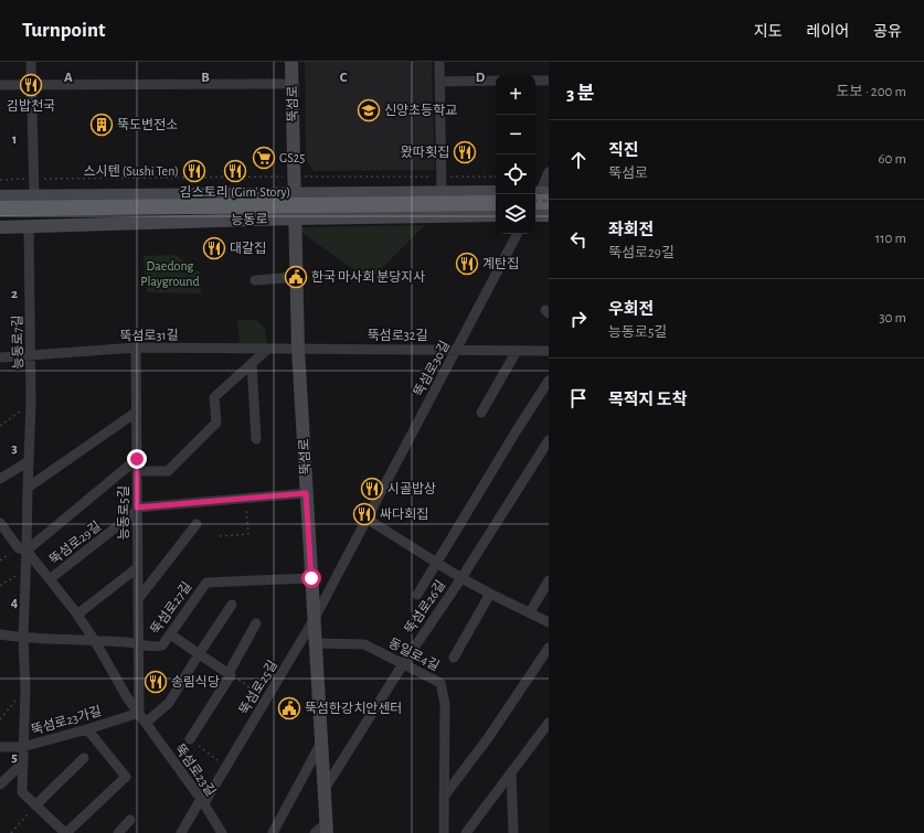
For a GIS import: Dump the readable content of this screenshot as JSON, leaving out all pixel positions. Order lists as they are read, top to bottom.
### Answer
{
  "streets": {
    "main road": ["뚝섬로", "능동로"],
    "street": [
      "뚝섬로31길",
      "뚝섬로32길",
      "능동로7길",
      "뚝섬로30길",
      "능동로5길",
      "뚝섬로29길",
      "뚝섬로26길",
      "뚝섬로27길",
      "동일로4길",
      "뚝섬로25길",
      "뚝섬로23가길",
      "뚝섬로23길"
    ]
  },
  "crossings": [
    ["뚝섬로", "능동로"],
    ["뚝섬로", "뚝섬로31길"],
    ["뚝섬로", "뚝섬로32길"],
    ["뚝섬로", "뚝섬로30길"],
    ["뚝섬로", "뚝섬로26길"],
    ["뚝섬로", "뚝섬로27길"],
    ["뚝섬로", "동일로4길"],
    ["뚝섬로", "뚝섬로25길"],
    ["능동로", "능동로7길"],
    ["뚝섬로31길", "뚝섬로32길"],
    ["뚝섬로31길", "능동로7길"],
    ["뚝섬로31길", "능동로5길"],
    ["뚝섬로32길", "뚝섬로30길"],
    ["능동로7길", "뚝섬로27길"],
    ["능동로7길", "뚝섬로23가길"],
    ["능동로7길", "뚝섬로23길"],
    ["뚝섬로30길", "뚝섬로25길"],
    ["능동로5길", "뚝섬로29길"],
    ["능동로5길", "뚝섬로27길"],
    ["능동로5길", "뚝섬로23가길"],
    ["능동로5길", "뚝섬로23길"],
    ["뚝섬로29길", "뚝섬로23길"],
    ["뚝섬로26길", "동일로4길"],
    ["뚝섬로27길", "뚝섬로23길"],
    ["뚝섬로25길", "뚝섬로23길"],
    ["뚝섬로23가길", "뚝섬로23길"]
  ],
  "parks": ["Daedong Playground"],
  "places": {
    "restaurant": [
      "김밥천국",
      "왔따횟집",
      "스시텐 (Sushi Ten)",
      "김스토리 (Gim' Story)",
      "대갈집",
      "계탄집",
      "시골밥상",
      "싸다회집",
      "송림식당"
    ],
    "school or university": ["신양초등학교"],
    "building": ["뚝도변전소"],
    "supermarket": ["GS25"],
    "public building": ["한국 마사회 분당지사", "뚝섬한강치안센터"]
  },
  "page": {
    "header": "Turnpoint",
    "nav": ["지도", "레이어", "공유"],
    "heading": ["3 분", "도보 · 200 m"],
    "map_buttons": ["+", "−"],
    "list": [
      ["직진", "뚝섬로", "60 m"],
      ["좌회전", "뚝섬로29길", "110 m"],
      ["우회전", "능동로5길", "30 m"],
      "목적지 도착"
    ]
  },
  "grid": {
    "columns": [
      "A",
      "B",
      "C",
      "D"
    ],
    "rows": [
      "1",
      "2",
      "3",
      "4",
      "5"
    ]
  }
}
